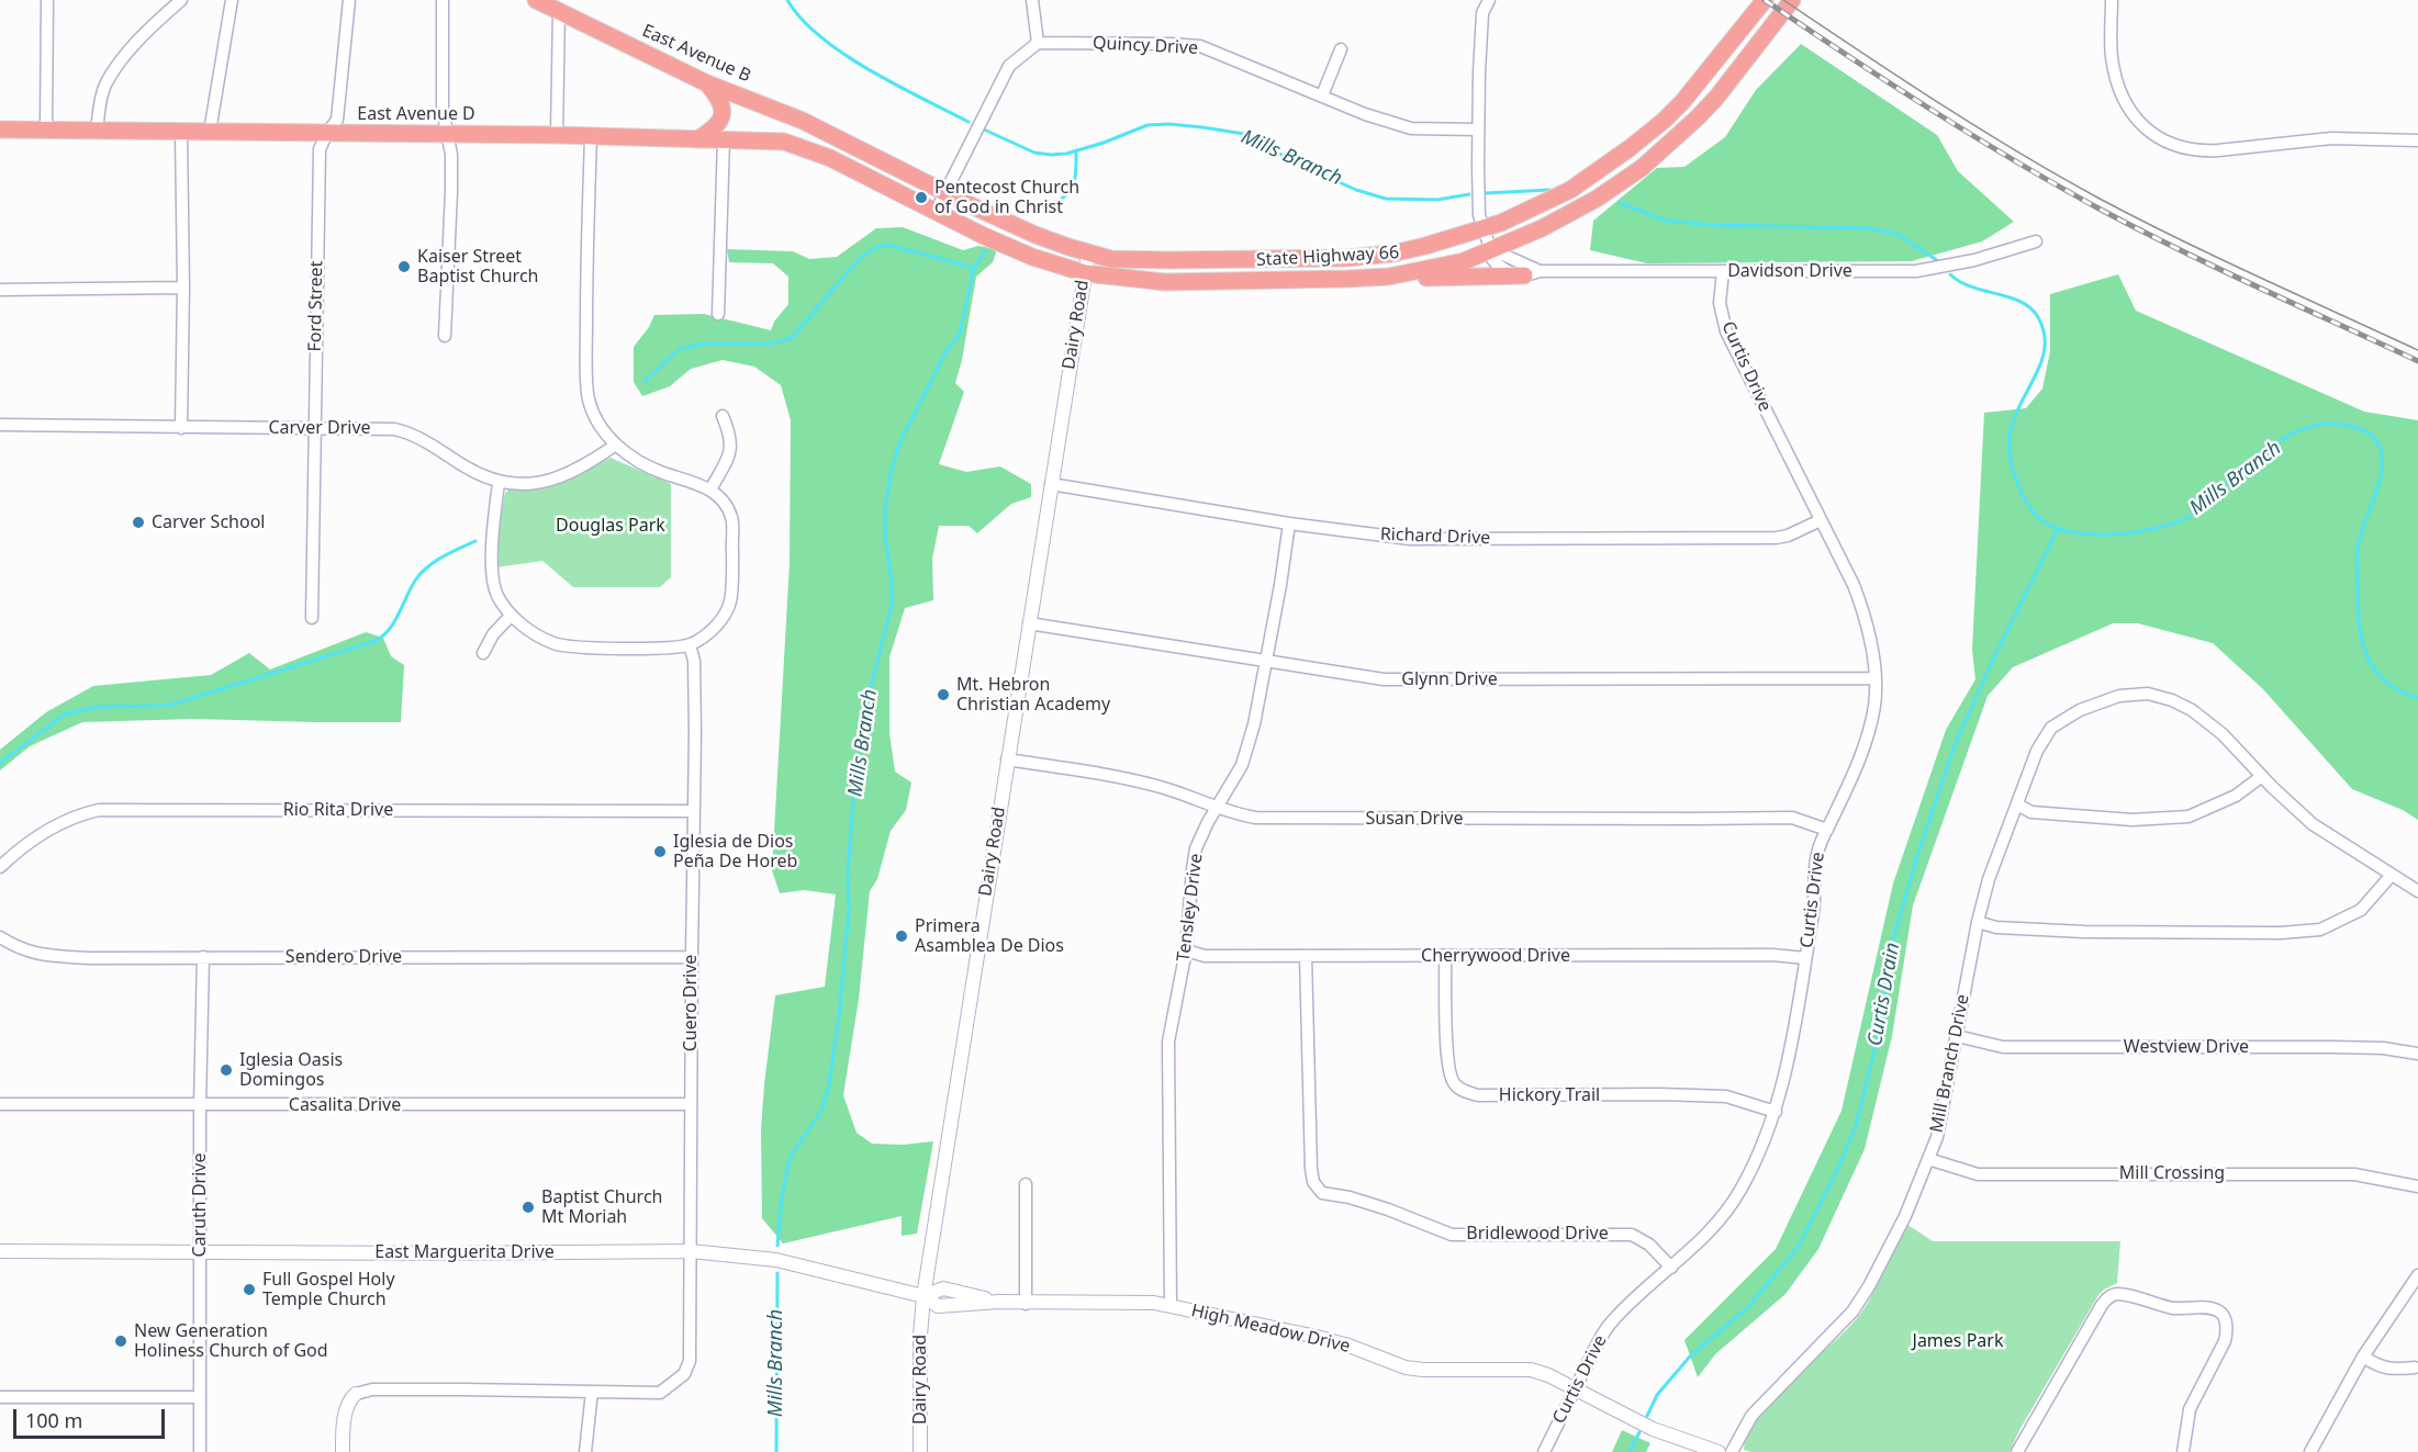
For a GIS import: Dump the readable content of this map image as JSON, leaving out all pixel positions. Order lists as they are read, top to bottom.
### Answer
{
  "streets": {
    "main road": ["East Avenue B", "East Avenue D", "State Highway 66"],
    "street": [
      "Quincy Drive",
      "Davidson Drive",
      "Ford Street",
      "Dairy Road",
      "Curtis Drive",
      "Carver Drive",
      "Richard Drive",
      "Glynn Drive",
      "Rio Rita Drive",
      "Susan Drive",
      "Tensley Drive",
      "Cherrywood Drive",
      "Sendero Drive",
      "Cuero Drive",
      "Westview Drive",
      "Mill Branch Drive",
      "Hickory Trail",
      "Casalita Drive",
      "Mill Crossing",
      "Caruth Drive",
      "Bridlewood Drive",
      "East Marguerita Drive",
      "High Meadow Drive"
    ]
  },
  "crossings": [
    ["Quincy Drive", "Davidson Drive"],
    ["East Avenue B", "State Highway 66"],
    ["East Avenue D", "State Highway 66"],
    ["East Avenue D", "Ford Street"],
    ["State Highway 66", "Davidson Drive"],
    ["State Highway 66", "Dairy Road"],
    ["Davidson Drive", "Curtis Drive"],
    ["Ford Street", "Carver Drive"],
    ["Dairy Road", "Richard Drive"],
    ["Dairy Road", "Glynn Drive"],
    ["Dairy Road", "Susan Drive"],
    ["Dairy Road", "East Marguerita Drive"],
    ["Dairy Road", "High Meadow Drive"],
    ["Curtis Drive", "Richard Drive"],
    ["Curtis Drive", "Glynn Drive"],
    ["Curtis Drive", "Susan Drive"],
    ["Curtis Drive", "Cherrywood Drive"],
    ["Curtis Drive", "Hickory Trail"],
    ["Curtis Drive", "Bridlewood Drive"],
    ["Curtis Drive", "High Meadow Drive"],
    ["Carver Drive", "Cuero Drive"],
    ["Richard Drive", "Tensley Drive"],
    ["Glynn Drive", "Tensley Drive"],
    ["Rio Rita Drive", "Cuero Drive"],
    ["Susan Drive", "Tensley Drive"],
    ["Tensley Drive", "Cherrywood Drive"],
    ["Tensley Drive", "High Meadow Drive"],
    ["Cherrywood Drive", "Hickory Trail"],
    ["Cherrywood Drive", "Bridlewood Drive"],
    ["Sendero Drive", "Cuero Drive"],
    ["Sendero Drive", "Caruth Drive"],
    ["Cuero Drive", "Casalita Drive"],
    ["Cuero Drive", "East Marguerita Drive"],
    ["Westview Drive", "Mill Branch Drive"],
    ["Mill Branch Drive", "Mill Crossing"],
    ["Casalita Drive", "Caruth Drive"],
    ["Caruth Drive", "East Marguerita Drive"],
    ["East Marguerita Drive", "High Meadow Drive"]
  ],
  "water": ["Mills Branch", "Curtis Drain"],
  "parks": ["Douglas Park", "James Park"],
  "places": [
    "Pentecost Church of God in Christ",
    "Kaiser Street Baptist Church",
    "Carver School",
    "Mt. Hebron Christian Academy",
    "Iglesia de Dios Peña De Horeb",
    "Primera Asamblea De Dios",
    "Iglesia Oasis Domingos",
    "Baptist Church Mt Moriah",
    "Full Gospel Holy Temple Church",
    "New Generation Holiness Church of God"
  ],
  "scale_bar": "100 m"
}
